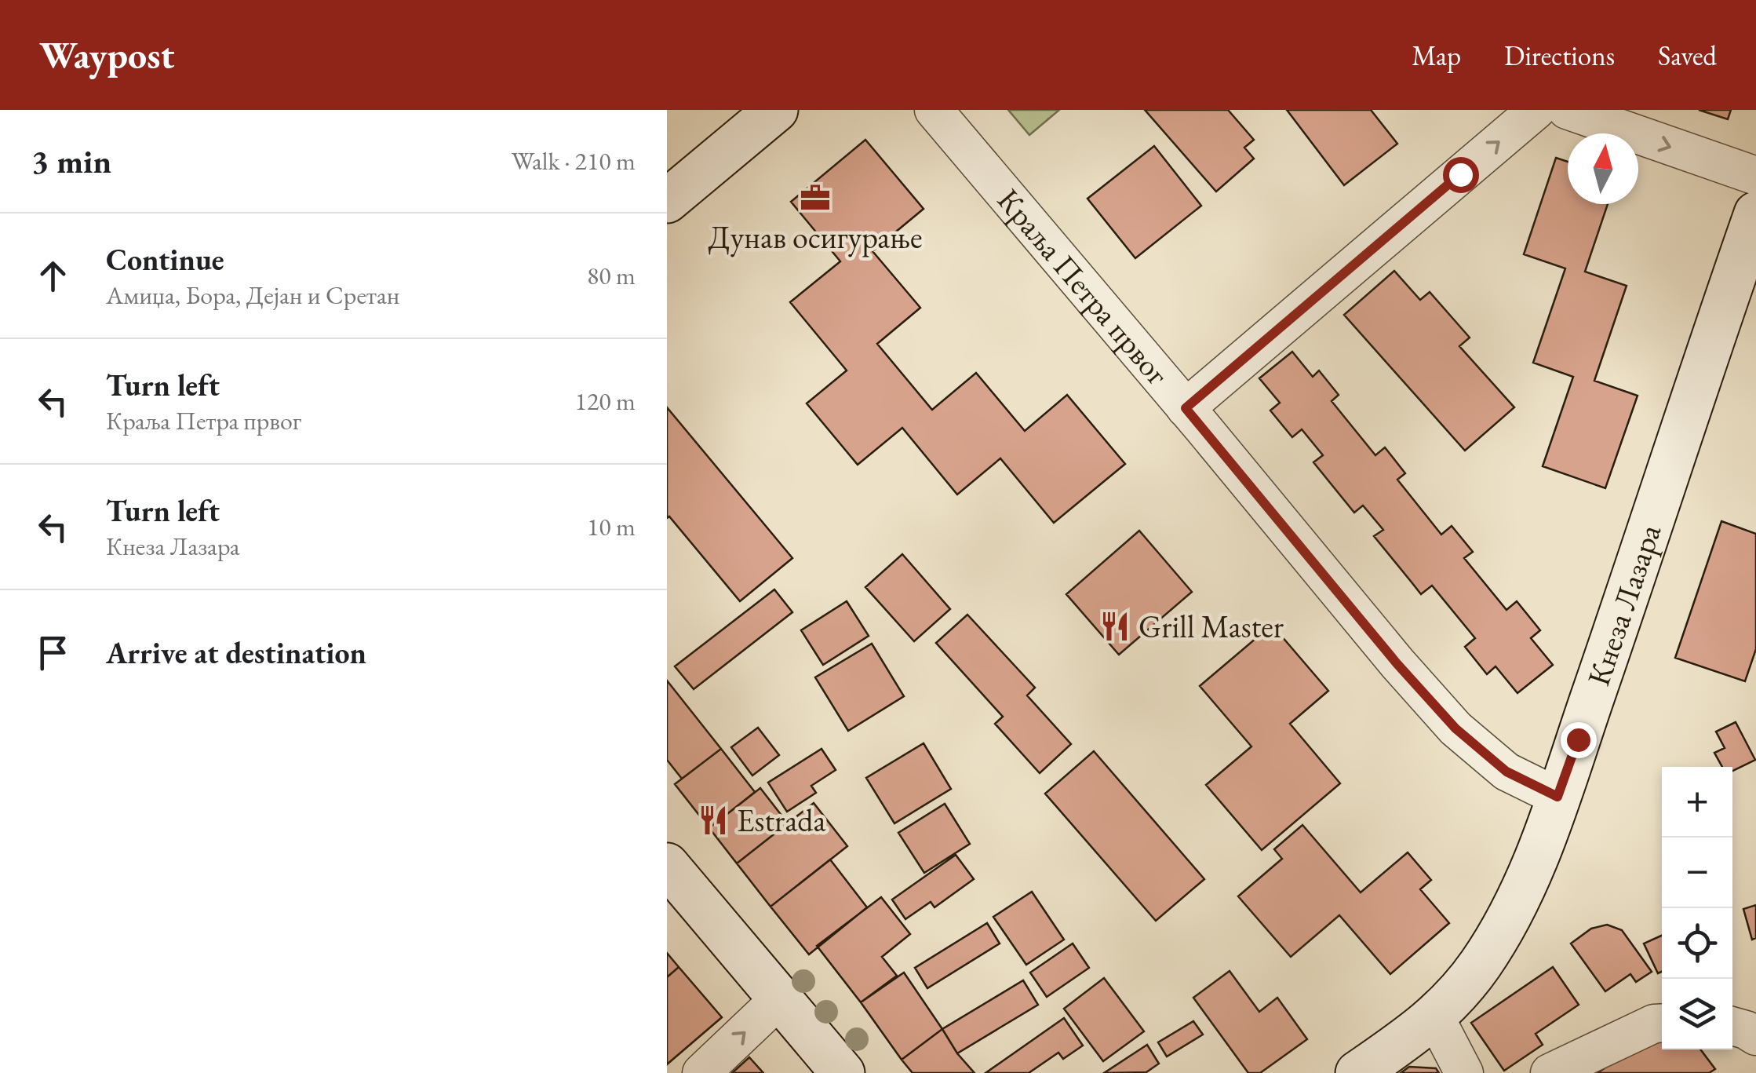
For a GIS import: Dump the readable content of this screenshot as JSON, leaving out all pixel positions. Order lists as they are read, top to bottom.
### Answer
{
  "streets": {
    "street": ["Краља Петра првог", "Кнеза Лазара"]
  },
  "crossings": [
    ["Краља Петра првог", "Кнеза Лазара"]
  ],
  "places": {
    "office": ["Дунав осигурање"],
    "restaurant": ["Grill Master", "Estrada"]
  },
  "north": "top",
  "page": {
    "header": "Waypost",
    "nav": ["Map", "Directions", "Saved"],
    "heading": ["3 min", "Walk · 210 m"],
    "list": [
      ["Continue", "Амиџа, Бора, Дејан и Сретан", "80 m"],
      ["Turn left", "Краља Петра првог", "120 m"],
      ["Turn left", "Кнеза Лазара", "10 m"],
      "Arrive at destination"
    ],
    "map_buttons": ["+", "−"]
  }
}
